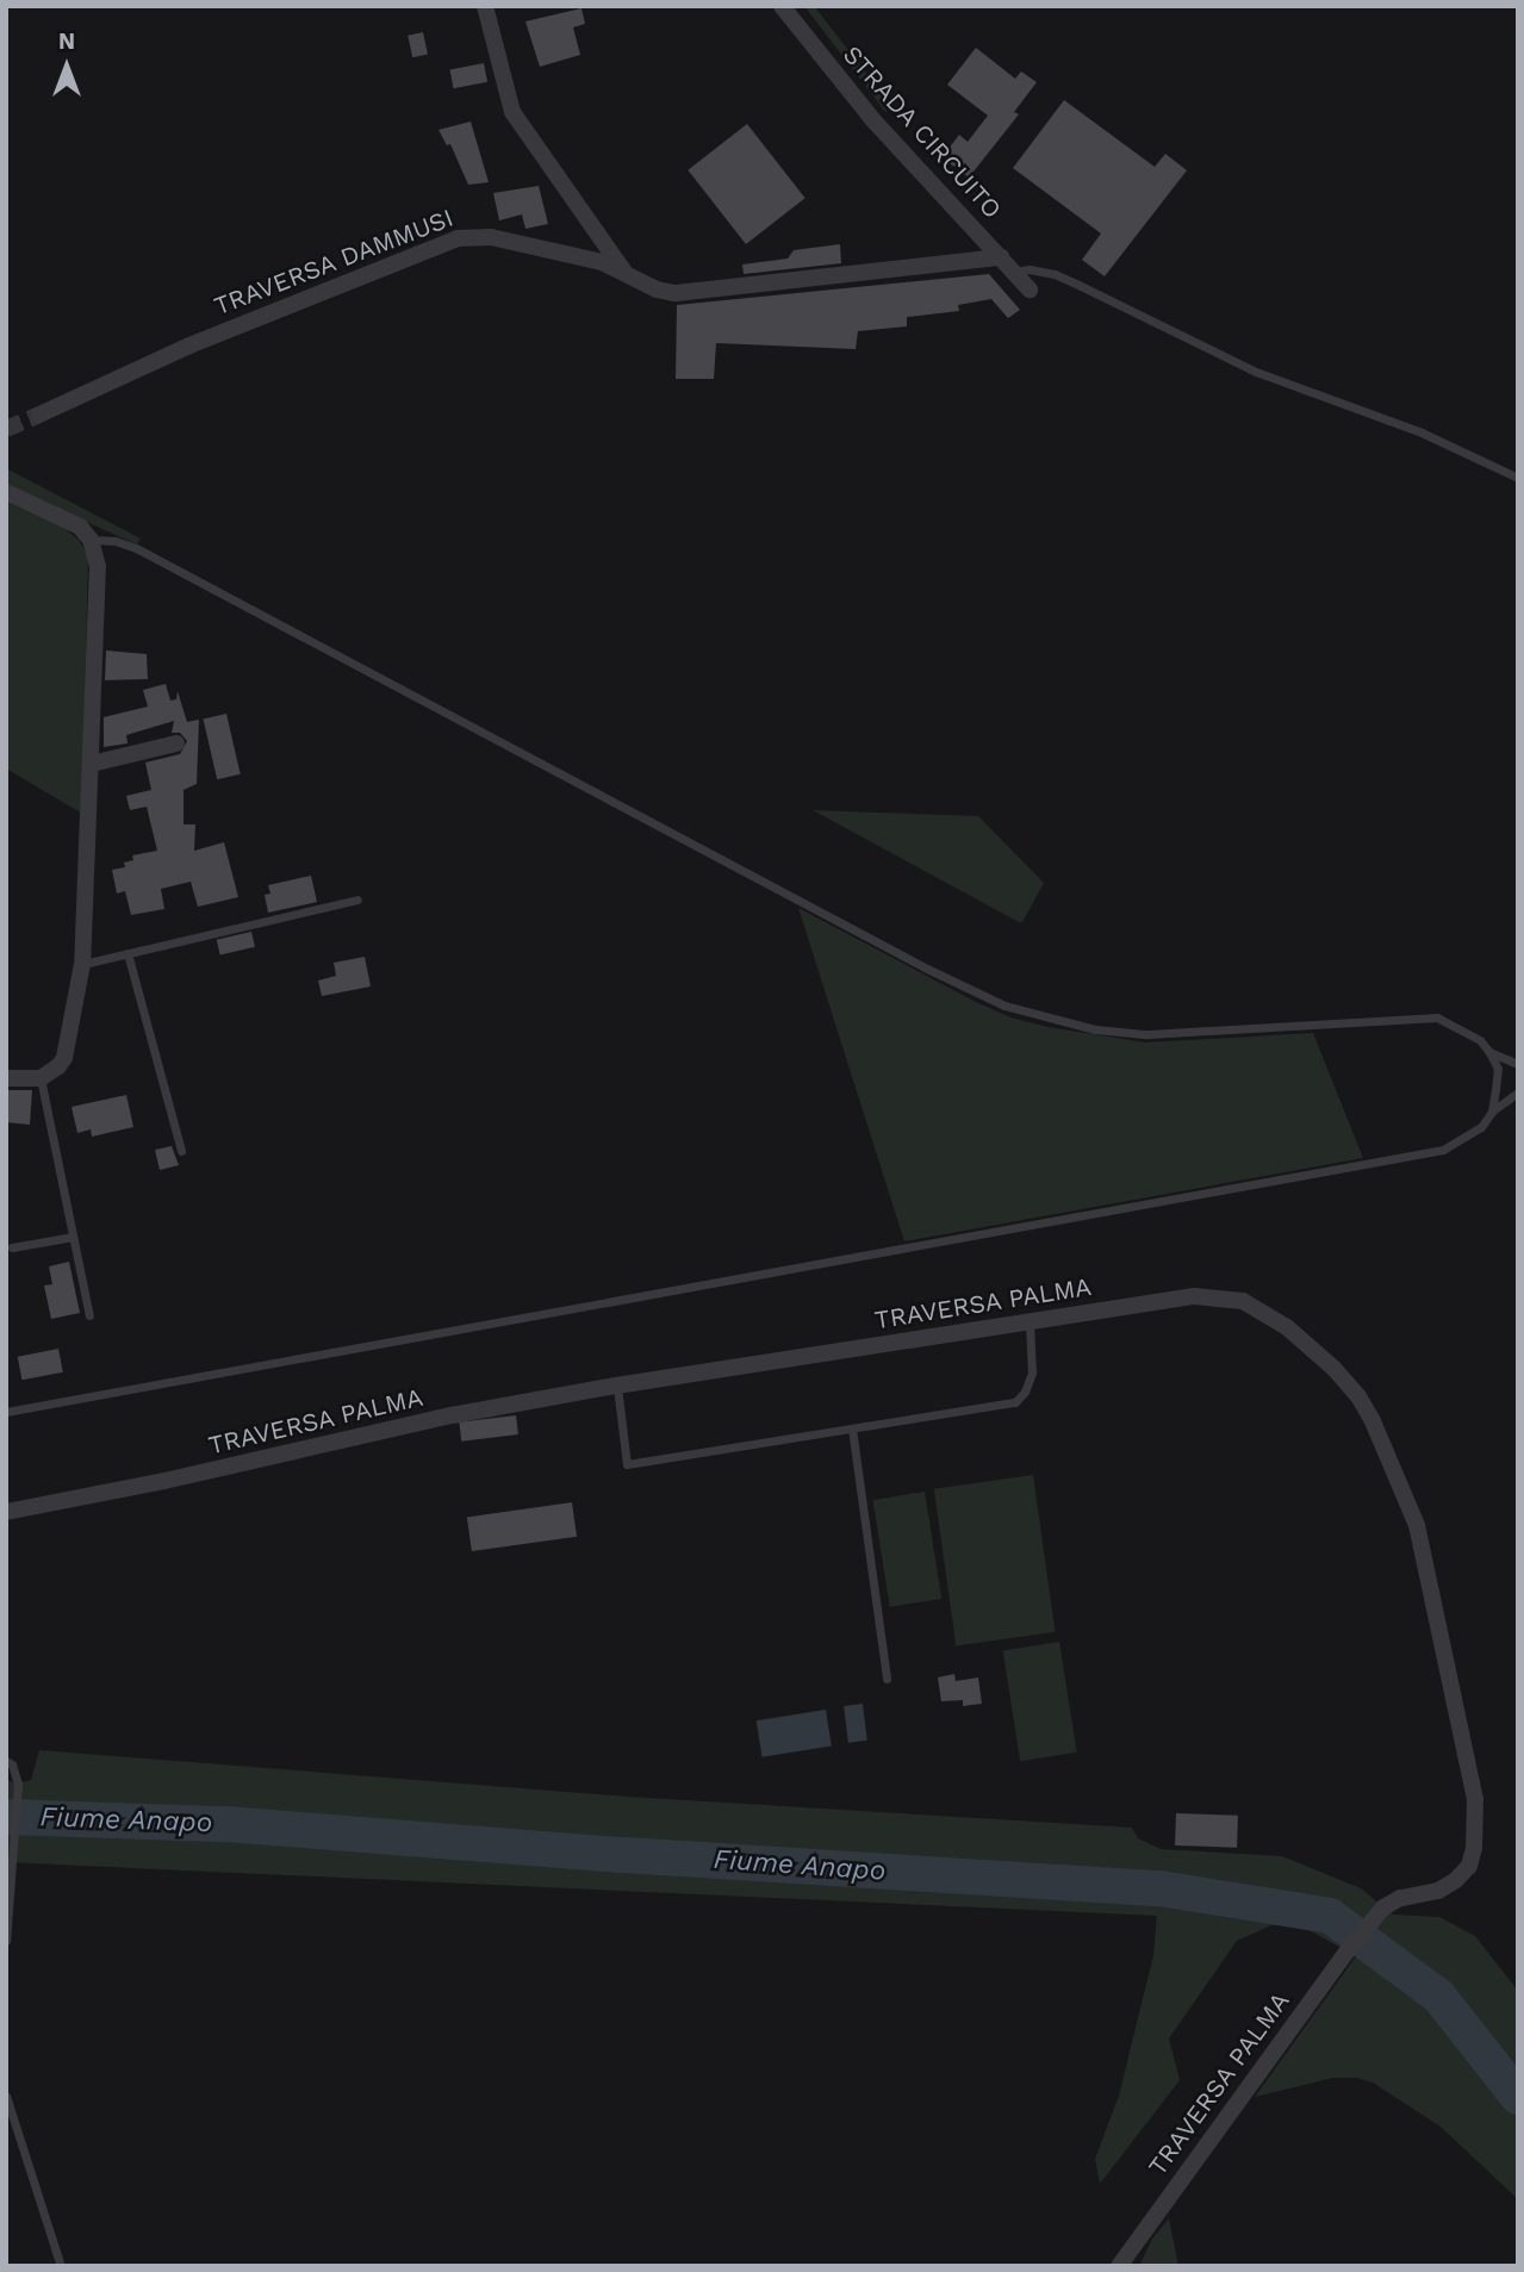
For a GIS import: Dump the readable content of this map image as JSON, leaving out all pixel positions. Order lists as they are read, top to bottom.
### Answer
{
  "streets": {
    "street": ["STRADA CIRCUITO", "TRAVERSA DAMMUSI", "TRAVERSA PALMA"]
  },
  "crossings": [
    ["STRADA CIRCUITO", "TRAVERSA DAMMUSI"]
  ],
  "water": ["Fiume Anapo"],
  "north": "top"
}
